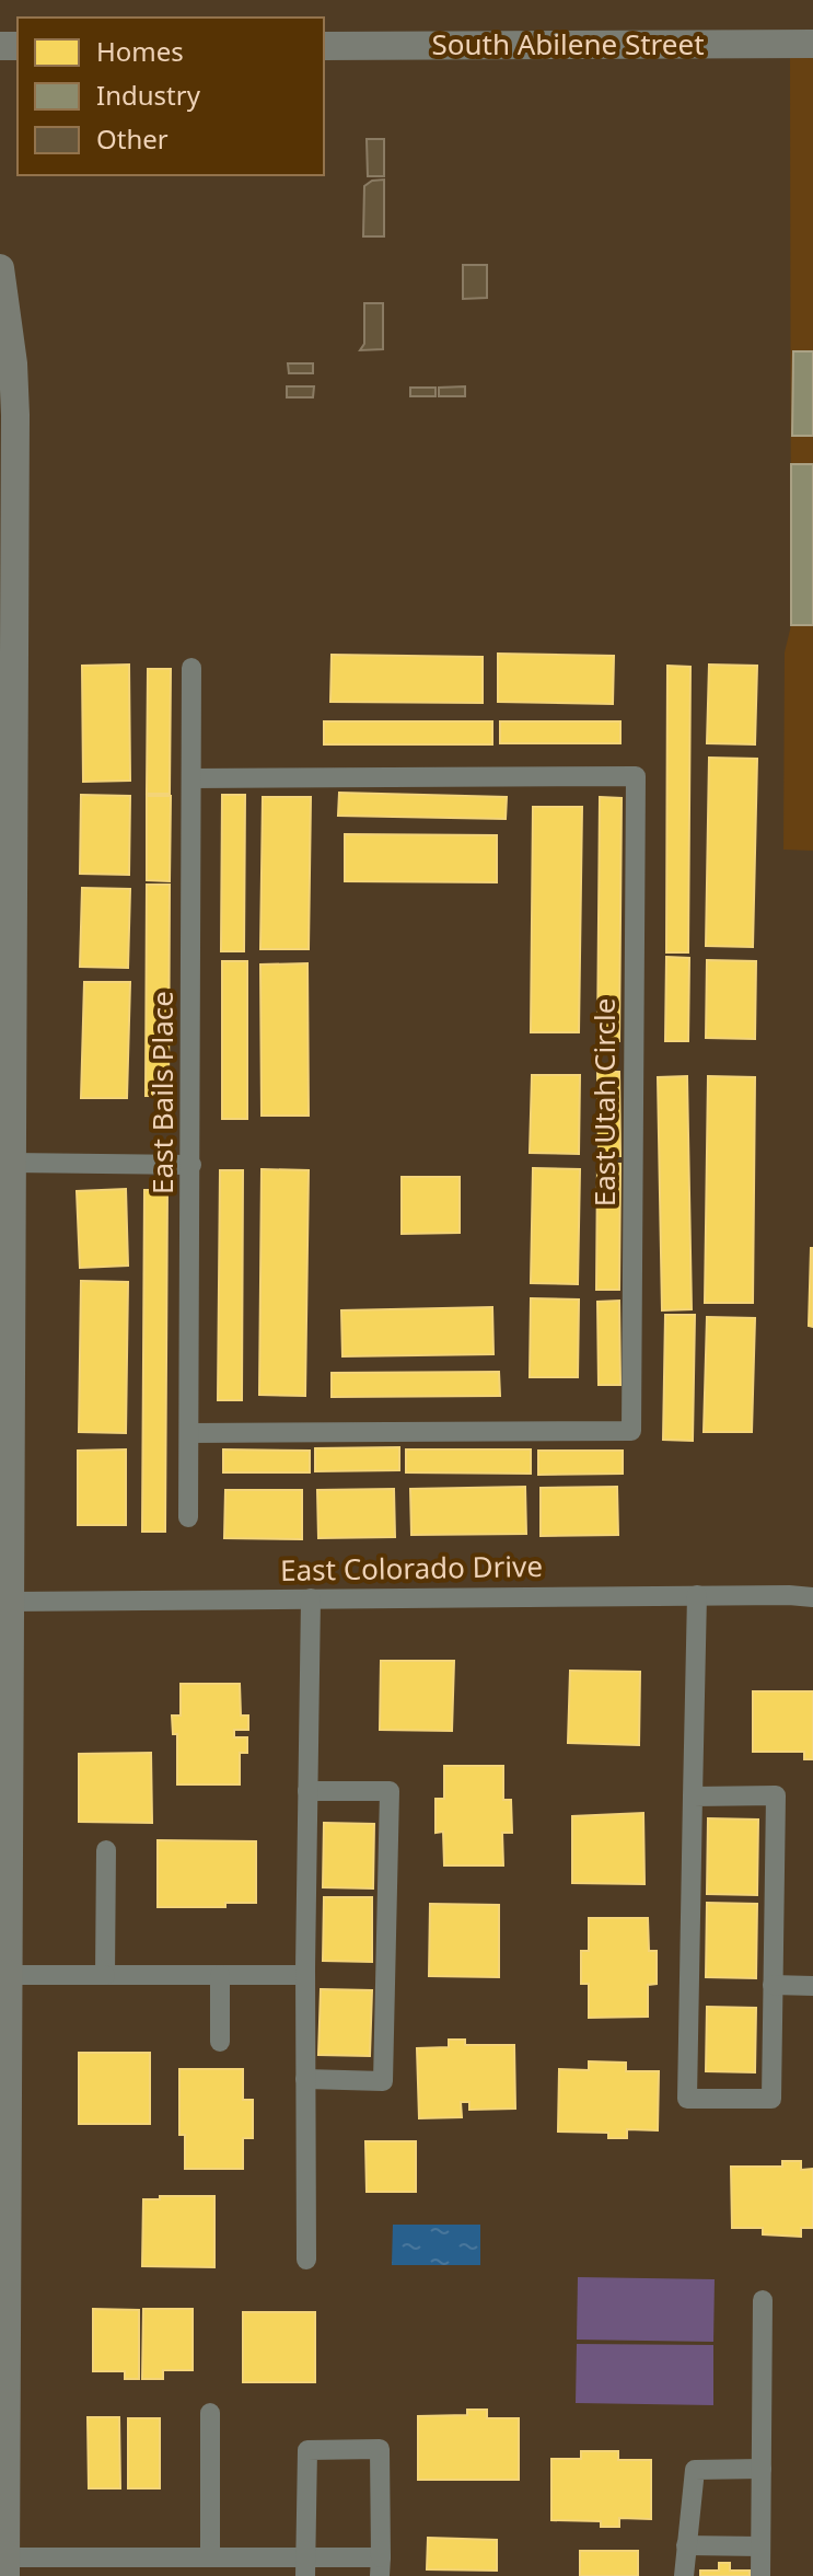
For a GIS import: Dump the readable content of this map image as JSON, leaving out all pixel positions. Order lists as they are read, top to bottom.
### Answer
{
  "streets": {
    "street": [
      "South Abilene Street",
      "East Bails Place",
      "East Utah Circle",
      "East Colorado Drive"
    ]
  },
  "crossings": [
    ["East Bails Place", "East Utah Circle"]
  ],
  "legend": ["Homes", "Industry", "Other"]
}
